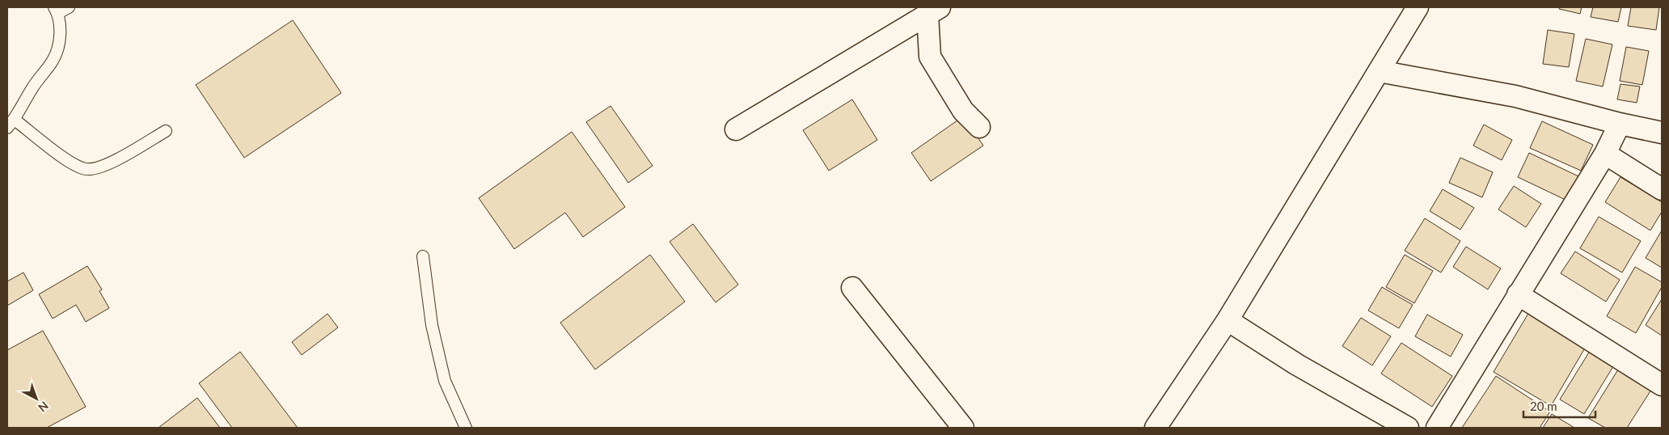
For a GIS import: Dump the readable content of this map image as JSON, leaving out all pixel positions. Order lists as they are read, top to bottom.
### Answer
{
  "scale_bar": "20 m",
  "north": "bottom right"
}
